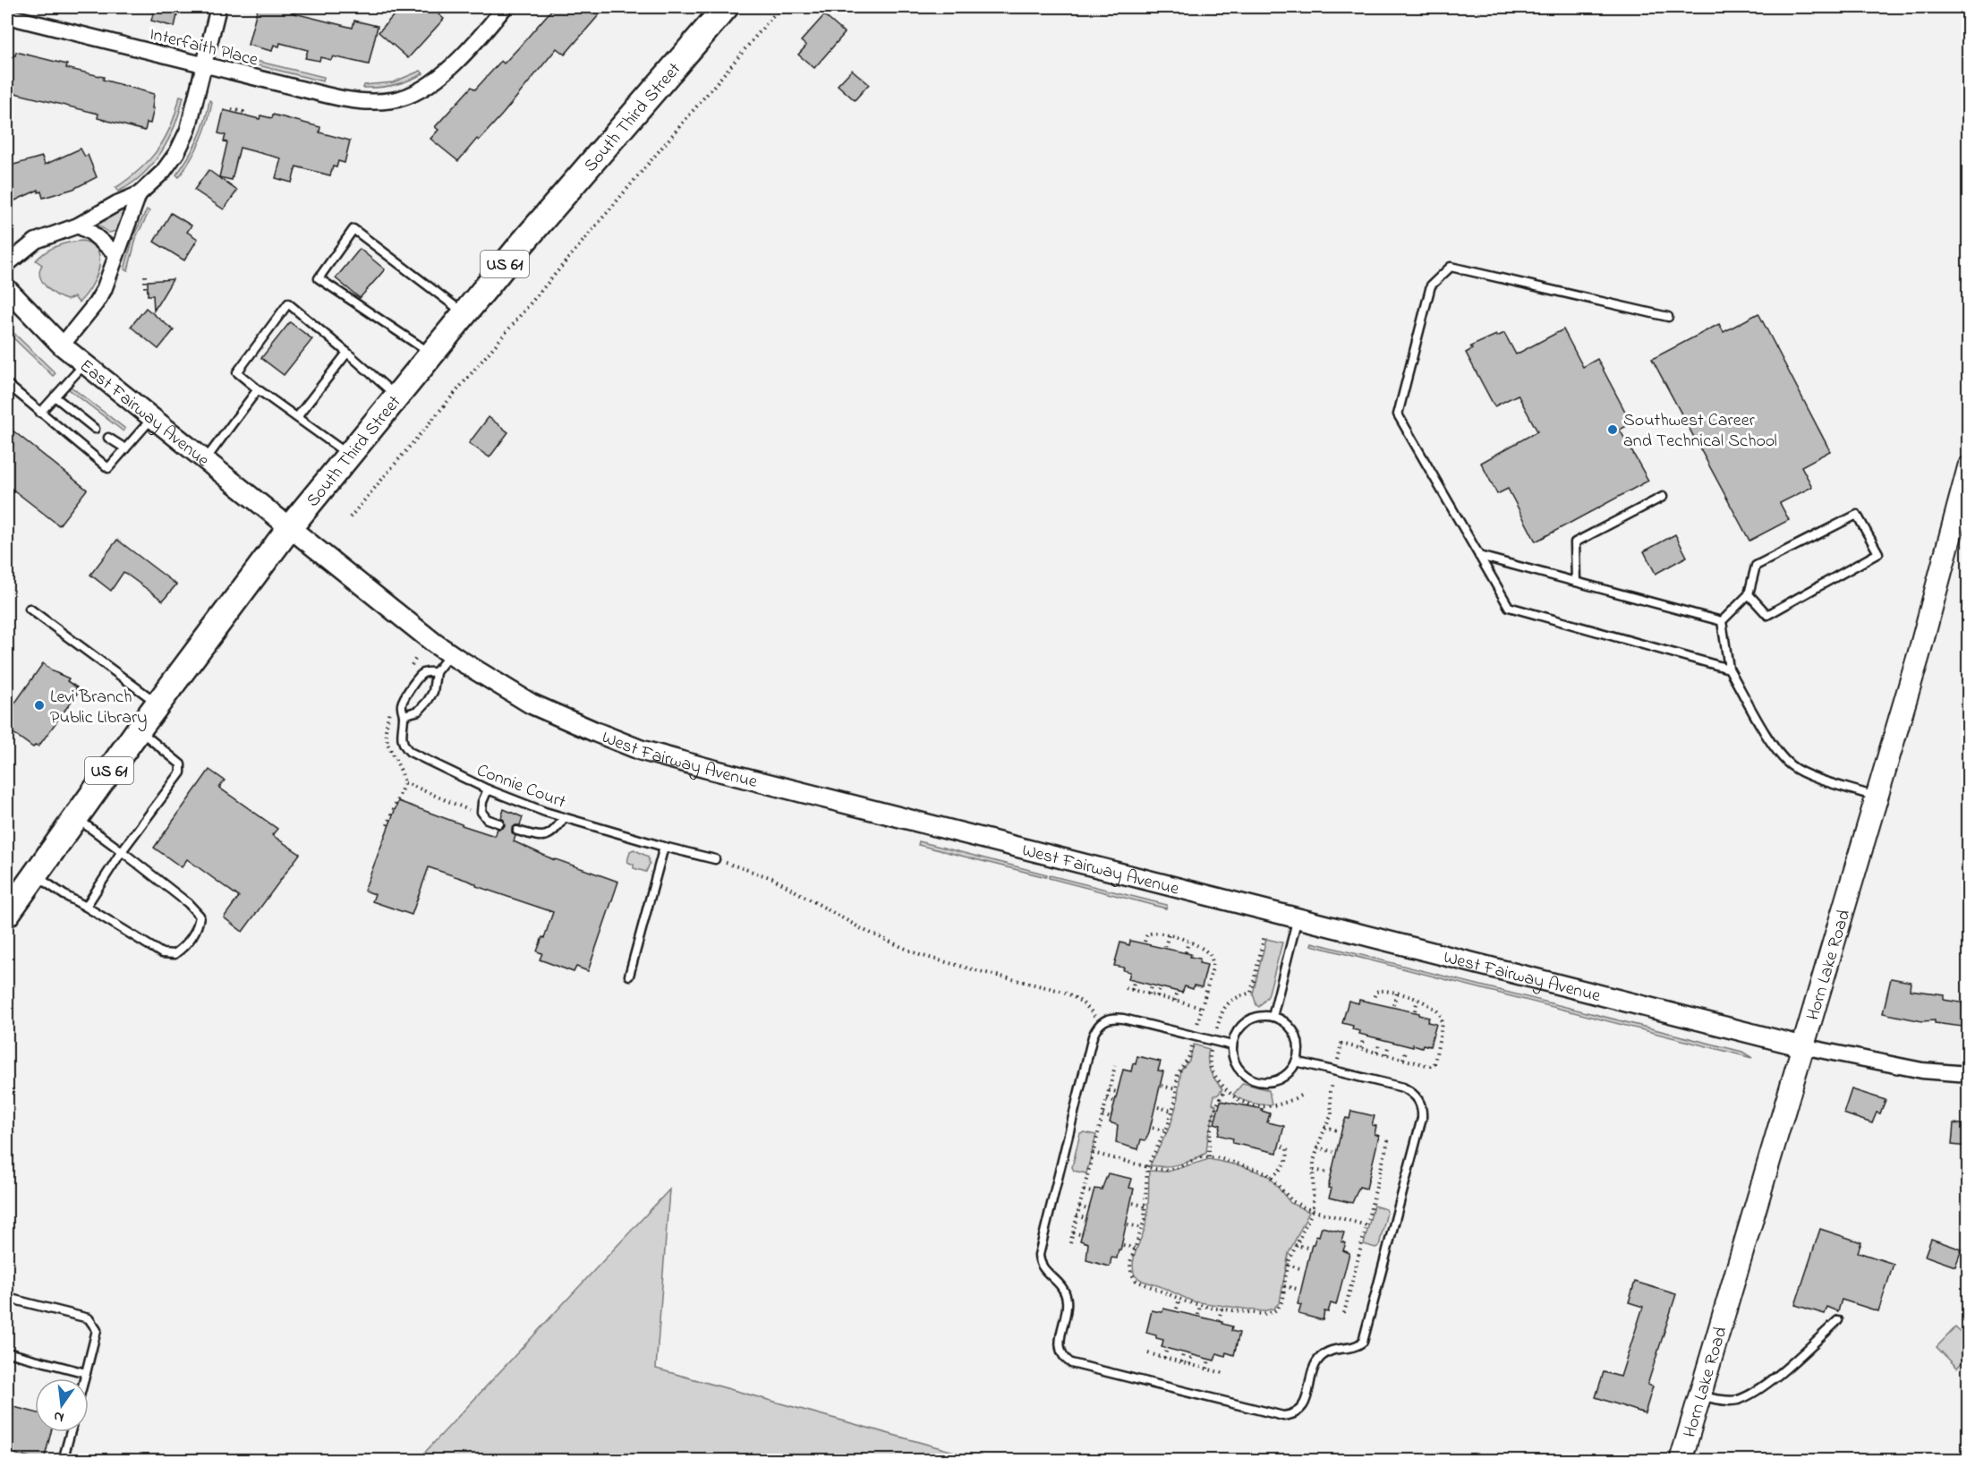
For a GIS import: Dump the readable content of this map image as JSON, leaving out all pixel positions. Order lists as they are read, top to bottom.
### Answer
{
  "streets": {
    "highway": ["South Third Street", "US 61"],
    "main road": ["Horn Lake Road"],
    "street": ["Interfaith Place", "East Fairway Avenue", "West Fairway Avenue"],
    "lane": ["Connie Court"]
  },
  "crossings": [
    ["South Third Street", "East Fairway Avenue"],
    ["South Third Street", "West Fairway Avenue"],
    ["East Fairway Avenue", "West Fairway Avenue"],
    ["West Fairway Avenue", "Connie Court"],
    ["West Fairway Avenue", "Horn Lake Road"]
  ],
  "places": ["Southwest Career and Technical School", "Levi Branch Public Library"],
  "north": "bottom"
}
